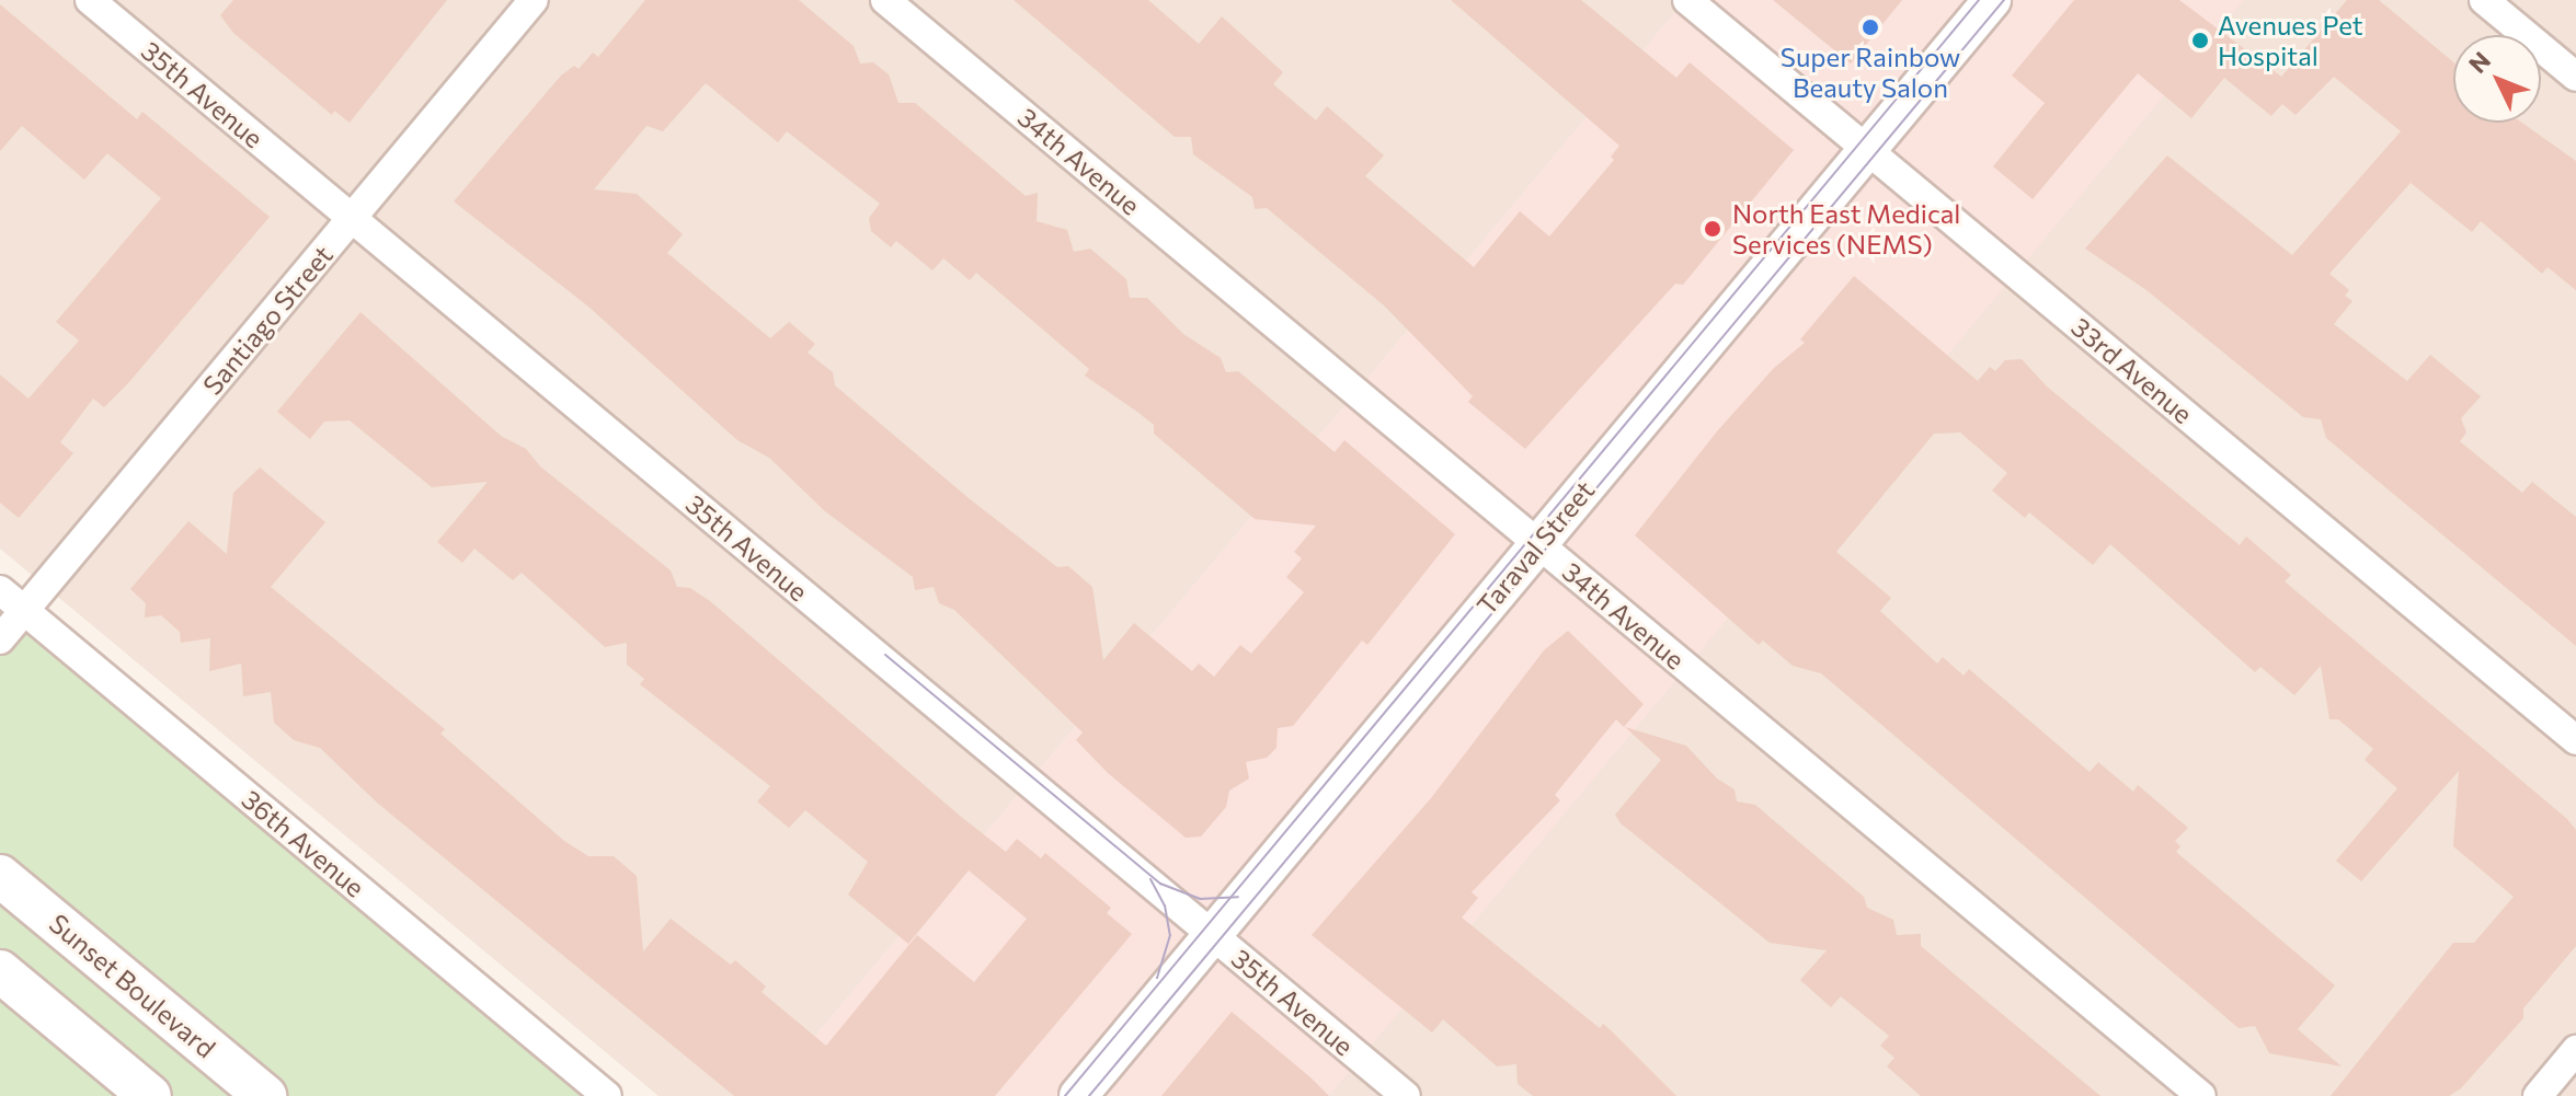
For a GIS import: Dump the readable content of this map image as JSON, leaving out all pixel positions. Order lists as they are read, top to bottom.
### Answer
{
  "streets": {
    "main road": ["Sunset Boulevard"],
    "street": [
      "35th Avenue",
      "34th Avenue",
      "Santiago Street",
      "33rd Avenue",
      "Taraval Street",
      "36th Avenue"
    ]
  },
  "crossings": [
    ["35th Avenue", "Santiago Street"],
    ["35th Avenue", "Taraval Street"],
    ["34th Avenue", "Taraval Street"],
    ["Santiago Street", "36th Avenue"],
    ["33rd Avenue", "Taraval Street"]
  ],
  "places": ["Super Rainbow Beauty Salon", "Avenues Pet Hospital", "North East Medical Services (NEMS)"],
  "north": "top left"
}
